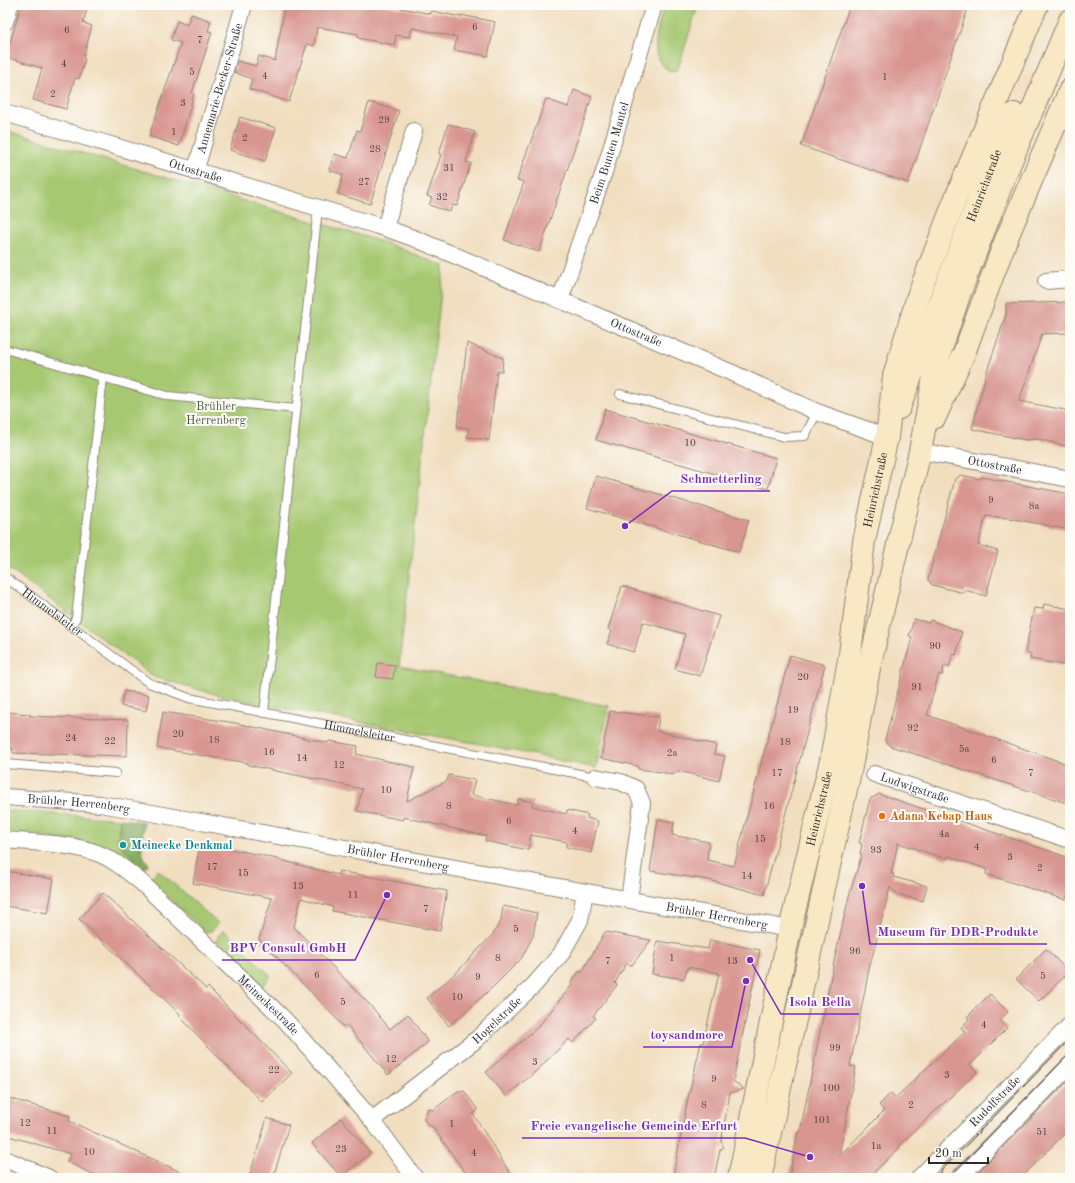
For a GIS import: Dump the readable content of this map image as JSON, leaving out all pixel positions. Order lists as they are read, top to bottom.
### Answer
{
  "streets": {
    "main road": ["Heinrichstraße"],
    "street": [
      "Annemarie-Becker-Straße",
      "Beim Bunten Mantel",
      "Ottostraße",
      "Himmelsleiter",
      "Ludwigstraße",
      "Brühler Herrenberg",
      "Meineckestraße",
      "Hogelstraße",
      "Rudolfstraße"
    ]
  },
  "crossings": [
    ["Annemarie-Becker-Straße", "Ottostraße"],
    ["Beim Bunten Mantel", "Ottostraße"],
    ["Ottostraße", "Heinrichstraße"],
    ["Heinrichstraße", "Brühler Herrenberg"],
    ["Himmelsleiter", "Brühler Herrenberg"],
    ["Brühler Herrenberg", "Hogelstraße"],
    ["Meineckestraße", "Hogelstraße"]
  ],
  "parks": ["Brühler Herrenberg"],
  "places": [
    "Schmetterling",
    "Adana Kebap Haus",
    "Meinecke Denkmal",
    "Museum für DDR-Produkte",
    "BPV Consult GmbH",
    "Isola Bella",
    "toysandmore",
    "Freie evangelische Gemeinde Erfurt"
  ],
  "house_numbers": [
    "6",
    "6",
    "7",
    "4",
    "5",
    "4",
    "1",
    "2",
    "3",
    "29",
    "1",
    "2",
    "28",
    "31",
    "27",
    "32",
    "10",
    "9",
    "8a",
    "90",
    "20",
    "91",
    "19",
    "92",
    "20",
    "24",
    "18",
    "22",
    "18",
    "5a",
    "16",
    "2a",
    "14",
    "6",
    "12",
    "17",
    "7",
    "10",
    "8",
    "16",
    "6",
    "4",
    "4a",
    "15",
    "4",
    "93",
    "3",
    "17",
    "2",
    "15",
    "14",
    "13",
    "11",
    "7",
    "5",
    "96",
    "8",
    "1",
    "7",
    "13",
    "6",
    "5",
    "9",
    "10",
    "5",
    "4",
    "99",
    "12",
    "3",
    "22",
    "3",
    "9",
    "100",
    "8",
    "2",
    "101",
    "12",
    "1",
    "11",
    "51",
    "1a",
    "23",
    "10",
    "4"
  ],
  "scale_bar": "20 m"
}
